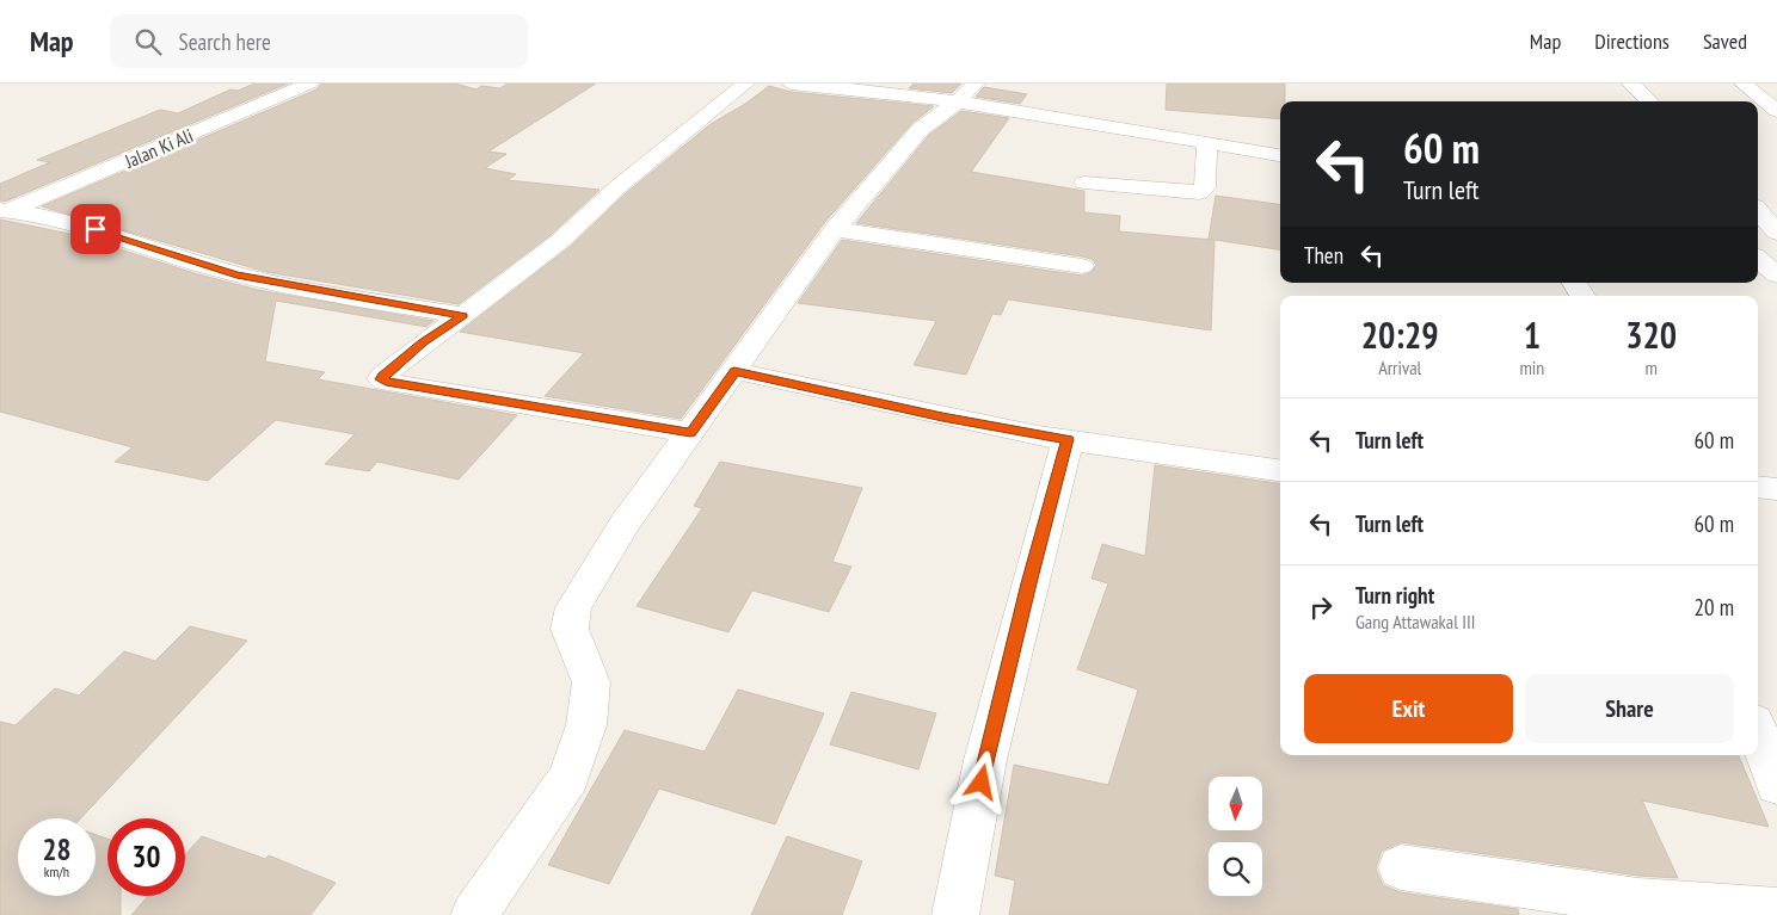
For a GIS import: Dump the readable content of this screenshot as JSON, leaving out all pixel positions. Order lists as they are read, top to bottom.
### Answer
{
  "streets": {
    "street": ["Jalan Ki Ali"]
  },
  "north": "bottom",
  "page": {
    "header": "Map",
    "search": "Search here",
    "nav": ["Map", "Directions", "Saved"],
    "turn": ["60 m", "Turn left"],
    "then": "Then",
    "eta": [
      "20:29",
      "Arrival",
      "1",
      "min",
      "320",
      "m"
    ],
    "list": [
      {
        "name": "Turn left",
        "value": "60 m"
      },
      {
        "name": "Turn left",
        "value": "60 m"
      },
      {
        "name": "Turn right",
        "note": "Gang Attawakal III",
        "value": "20 m"
      }
    ],
    "buttons": ["Exit", "Share"],
    "speed": "28 km/h",
    "limit": "30"
  }
}
